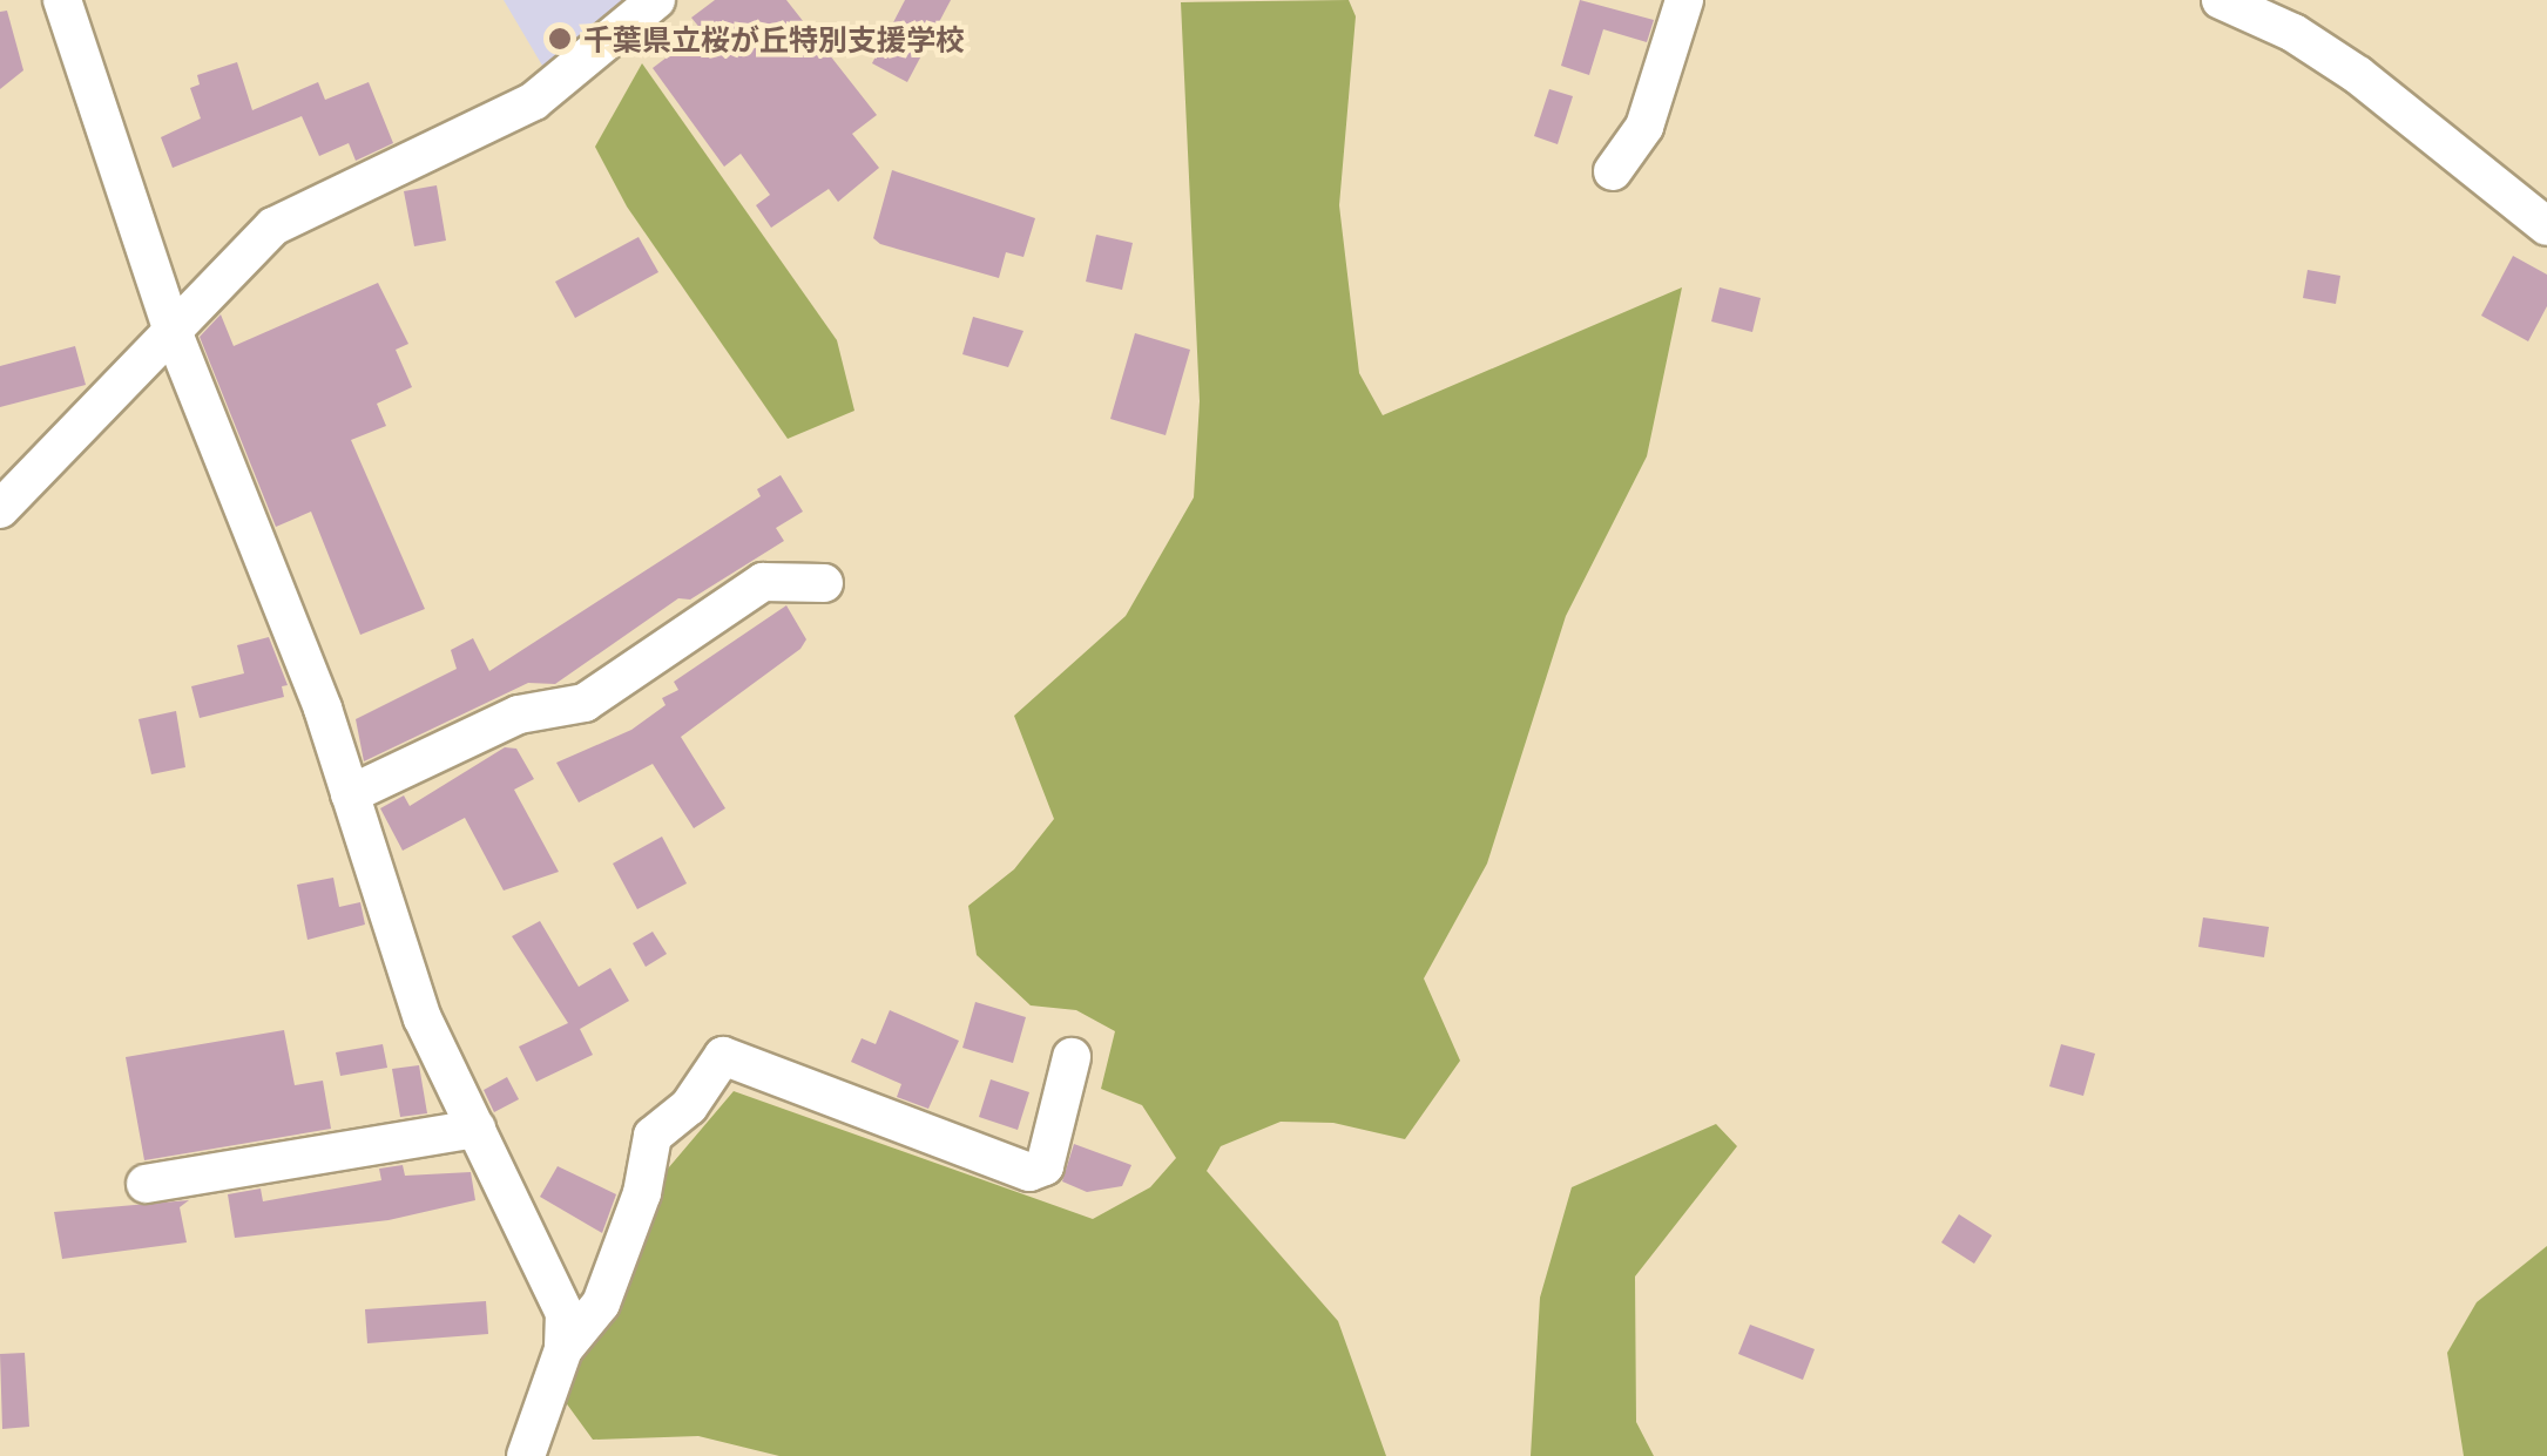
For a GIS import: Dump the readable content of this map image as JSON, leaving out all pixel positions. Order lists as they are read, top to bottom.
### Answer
{
  "places": ["千葉県立桜が丘特別支援学校"]
}
